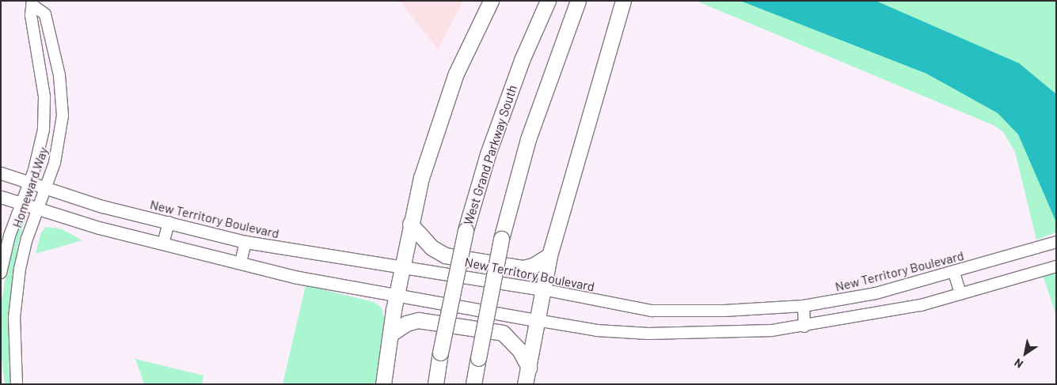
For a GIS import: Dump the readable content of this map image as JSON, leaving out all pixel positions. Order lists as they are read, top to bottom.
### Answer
{
  "streets": {
    "highway": ["West Grand Parkway South"],
    "main road": ["New Territory Boulevard"],
    "street": ["Homeward Way"]
  },
  "crossings": [
    ["Homeward Way", "New Territory Boulevard"]
  ],
  "north": "bottom left"
}
